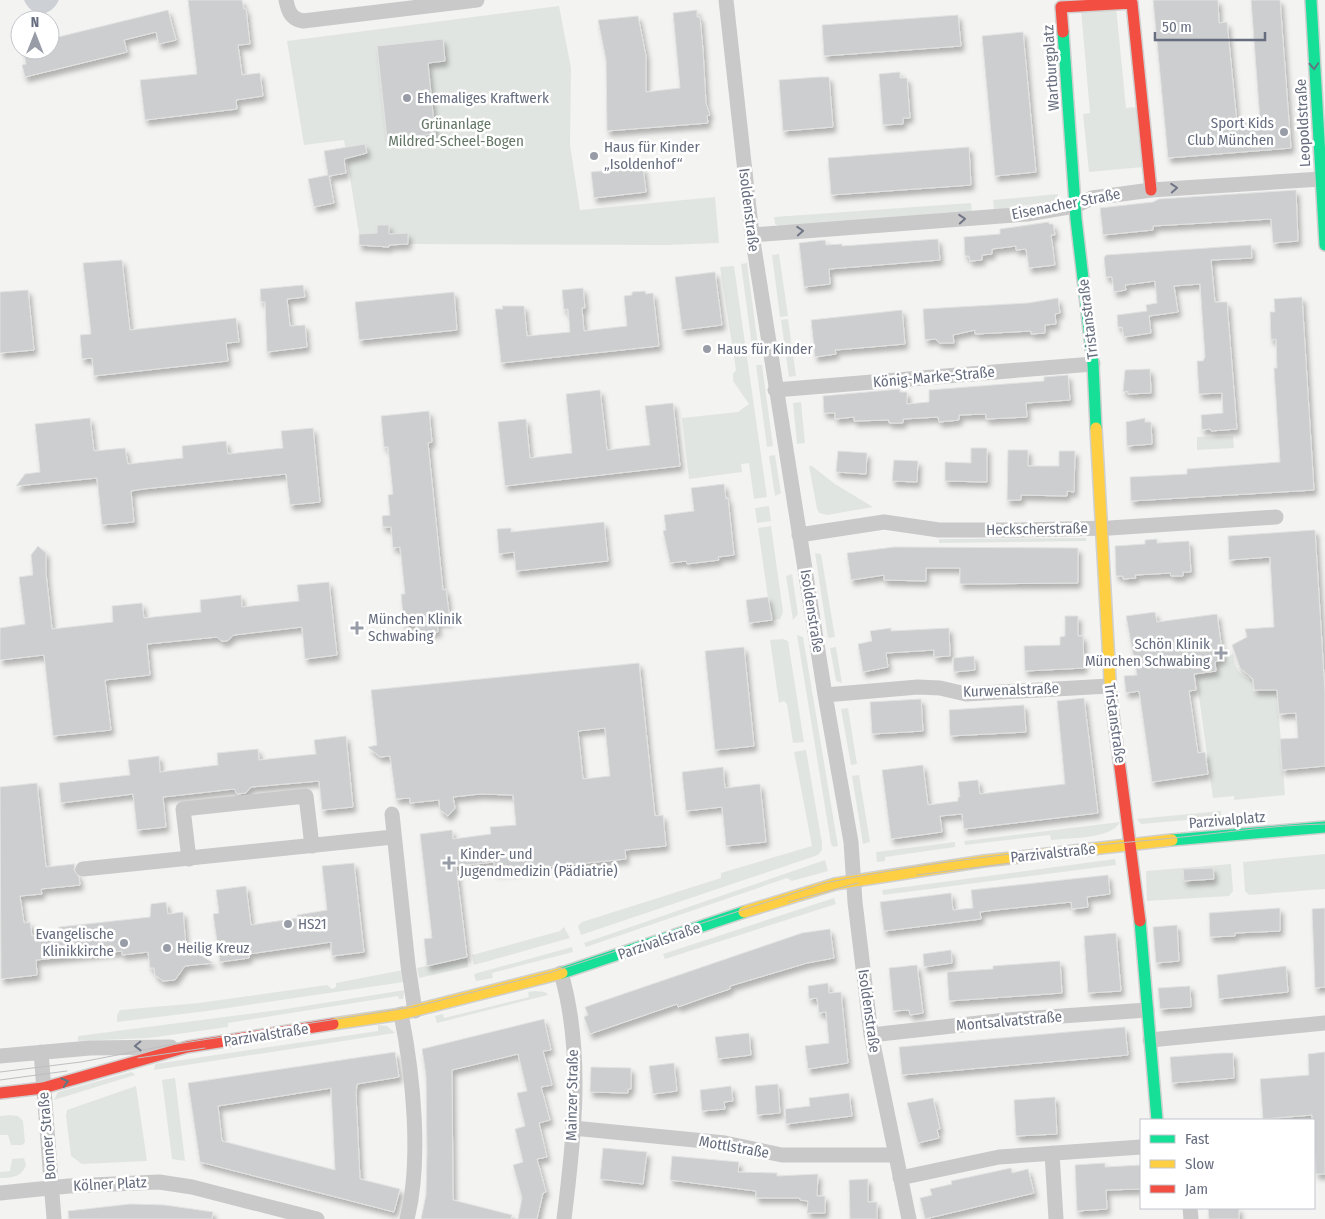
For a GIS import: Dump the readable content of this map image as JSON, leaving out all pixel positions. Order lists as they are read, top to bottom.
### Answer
{
  "streets": {
    "street": [
      "Wartburgplatz",
      "Leopoldstraße",
      "Eisenacher Straße",
      "Isoldenstraße",
      "Tristanstraße",
      "König-Marke-Straße",
      "Heckscherstraße",
      "Kurwenalstraße",
      "Parzivalplatz",
      "Parzivalstraße",
      "Montsalvatstraße",
      "Mainzer Straße",
      "Bonner Straße",
      "Mottlstraße",
      "Kölner Platz"
    ]
  },
  "crossings": [
    ["Wartburgplatz", "Eisenacher Straße"],
    ["Wartburgplatz", "Tristanstraße"],
    ["Leopoldstraße", "Eisenacher Straße"],
    ["Eisenacher Straße", "Isoldenstraße"],
    ["Eisenacher Straße", "Tristanstraße"],
    ["Isoldenstraße", "König-Marke-Straße"],
    ["Isoldenstraße", "Heckscherstraße"],
    ["Isoldenstraße", "Kurwenalstraße"],
    ["Isoldenstraße", "Parzivalstraße"],
    ["Isoldenstraße", "Montsalvatstraße"],
    ["Isoldenstraße", "Mottlstraße"],
    ["Tristanstraße", "König-Marke-Straße"],
    ["Tristanstraße", "Heckscherstraße"],
    ["Tristanstraße", "Kurwenalstraße"],
    ["Tristanstraße", "Parzivalplatz"],
    ["Tristanstraße", "Parzivalstraße"],
    ["Tristanstraße", "Montsalvatstraße"],
    ["Parzivalplatz", "Parzivalstraße"],
    ["Parzivalstraße", "Mainzer Straße"],
    ["Parzivalstraße", "Bonner Straße"],
    ["Mainzer Straße", "Mottlstraße"],
    ["Bonner Straße", "Kölner Platz"]
  ],
  "one_way": ["Leopoldstraße", "Eisenacher Straße"],
  "parks": ["Grünanlage Mildred-Scheel-Bogen"],
  "places": {
    "other": [
      "Ehemaliges Kraftwerk",
      "Sport Kids Club München",
      "Haus für Kinder „Isoldenhof“",
      "Haus für Kinder",
      "HS21",
      "Evangelische Klinikkirche",
      "Heilig Kreuz"
    ],
    "health": ["München Klinik Schwabing", "Schön Klinik München Schwabing", "Kinder- und Jugendmedizin (Pädiatrie)"]
  },
  "legend": ["Fast", "Slow", "Jam"],
  "scale_bar": "50 m",
  "north": "top"
}
